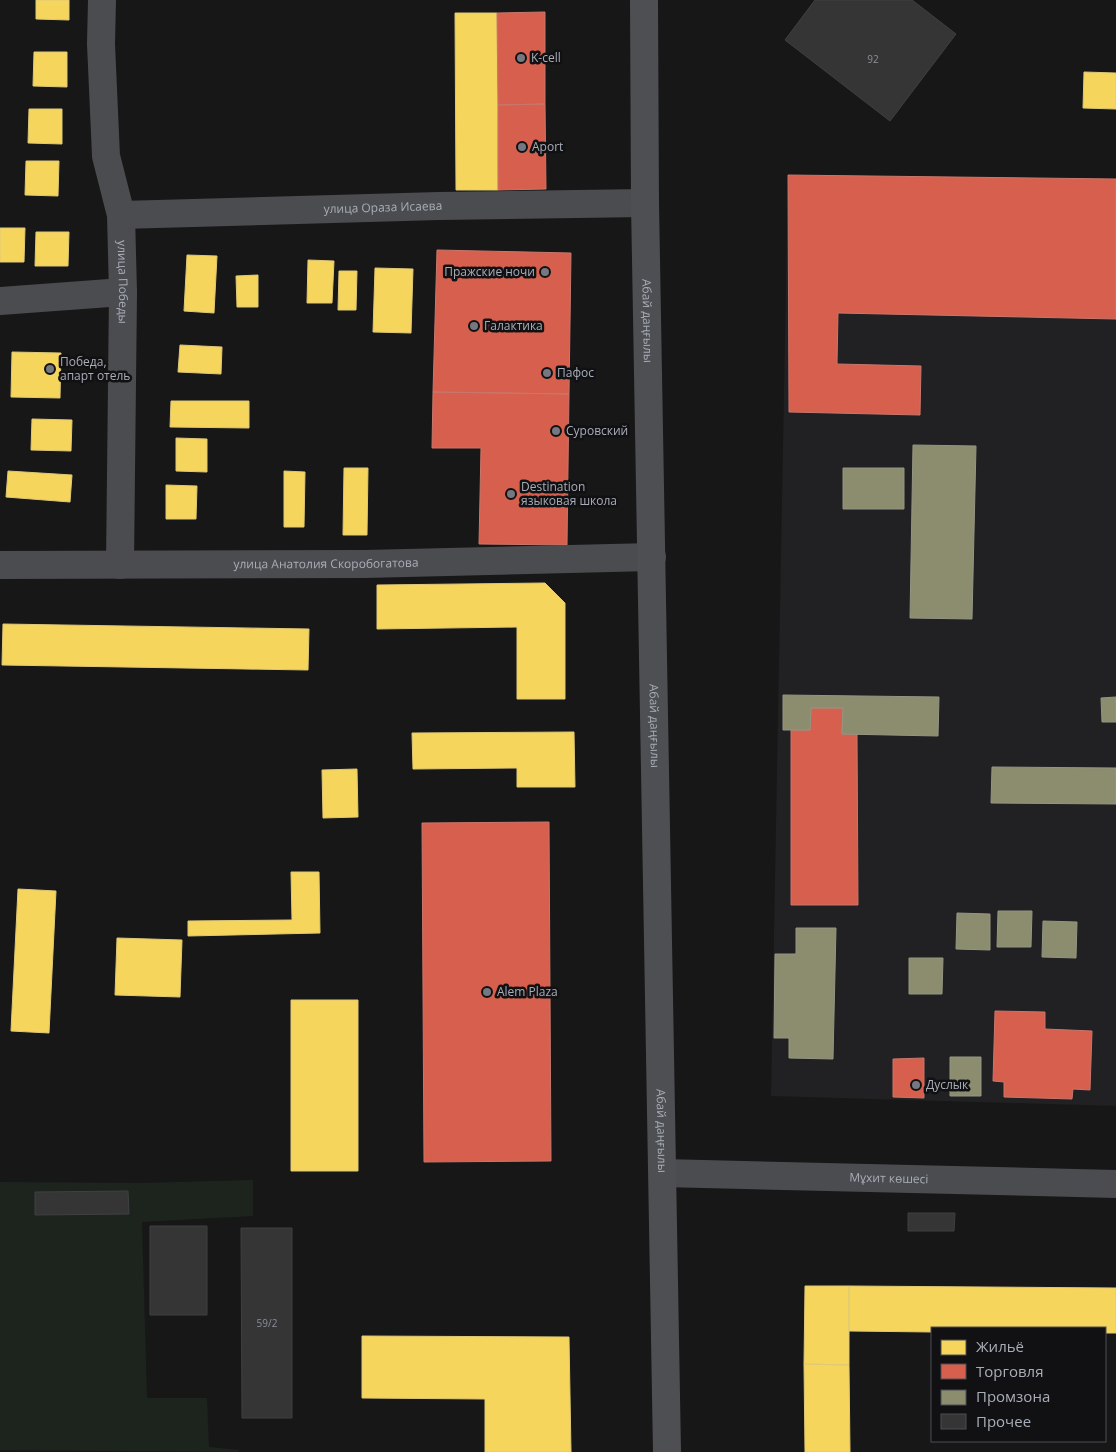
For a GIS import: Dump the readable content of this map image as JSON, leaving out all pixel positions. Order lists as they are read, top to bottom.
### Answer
{
  "streets": {
    "main road": ["Абай даңғылы"],
    "street": [
      "улица Ораза Исаева",
      "улица Победы",
      "улица Анатолия Скоробогатова",
      "Мұхит көшесі"
    ]
  },
  "crossings": [
    ["улица Ораза Исаева", "улица Победы"],
    ["улица Ораза Исаева", "Абай даңғылы"],
    ["улица Победы", "улица Анатолия Скоробогатова"],
    ["Абай даңғылы", "улица Анатолия Скоробогатова"],
    ["Абай даңғылы", "Мұхит көшесі"]
  ],
  "places": [
    "K-cell",
    "Aport",
    "Пражские ночи",
    "Галактика",
    "Победа, апарт отель",
    "Пафос",
    "Суровский",
    "Destination языковая школа",
    "Alem Plaza",
    "Дуслык"
  ],
  "house_numbers": ["92", "59/2"],
  "legend": [
    "Жильё",
    "Торговля",
    "Промзона",
    "Прочее"
  ]
}
